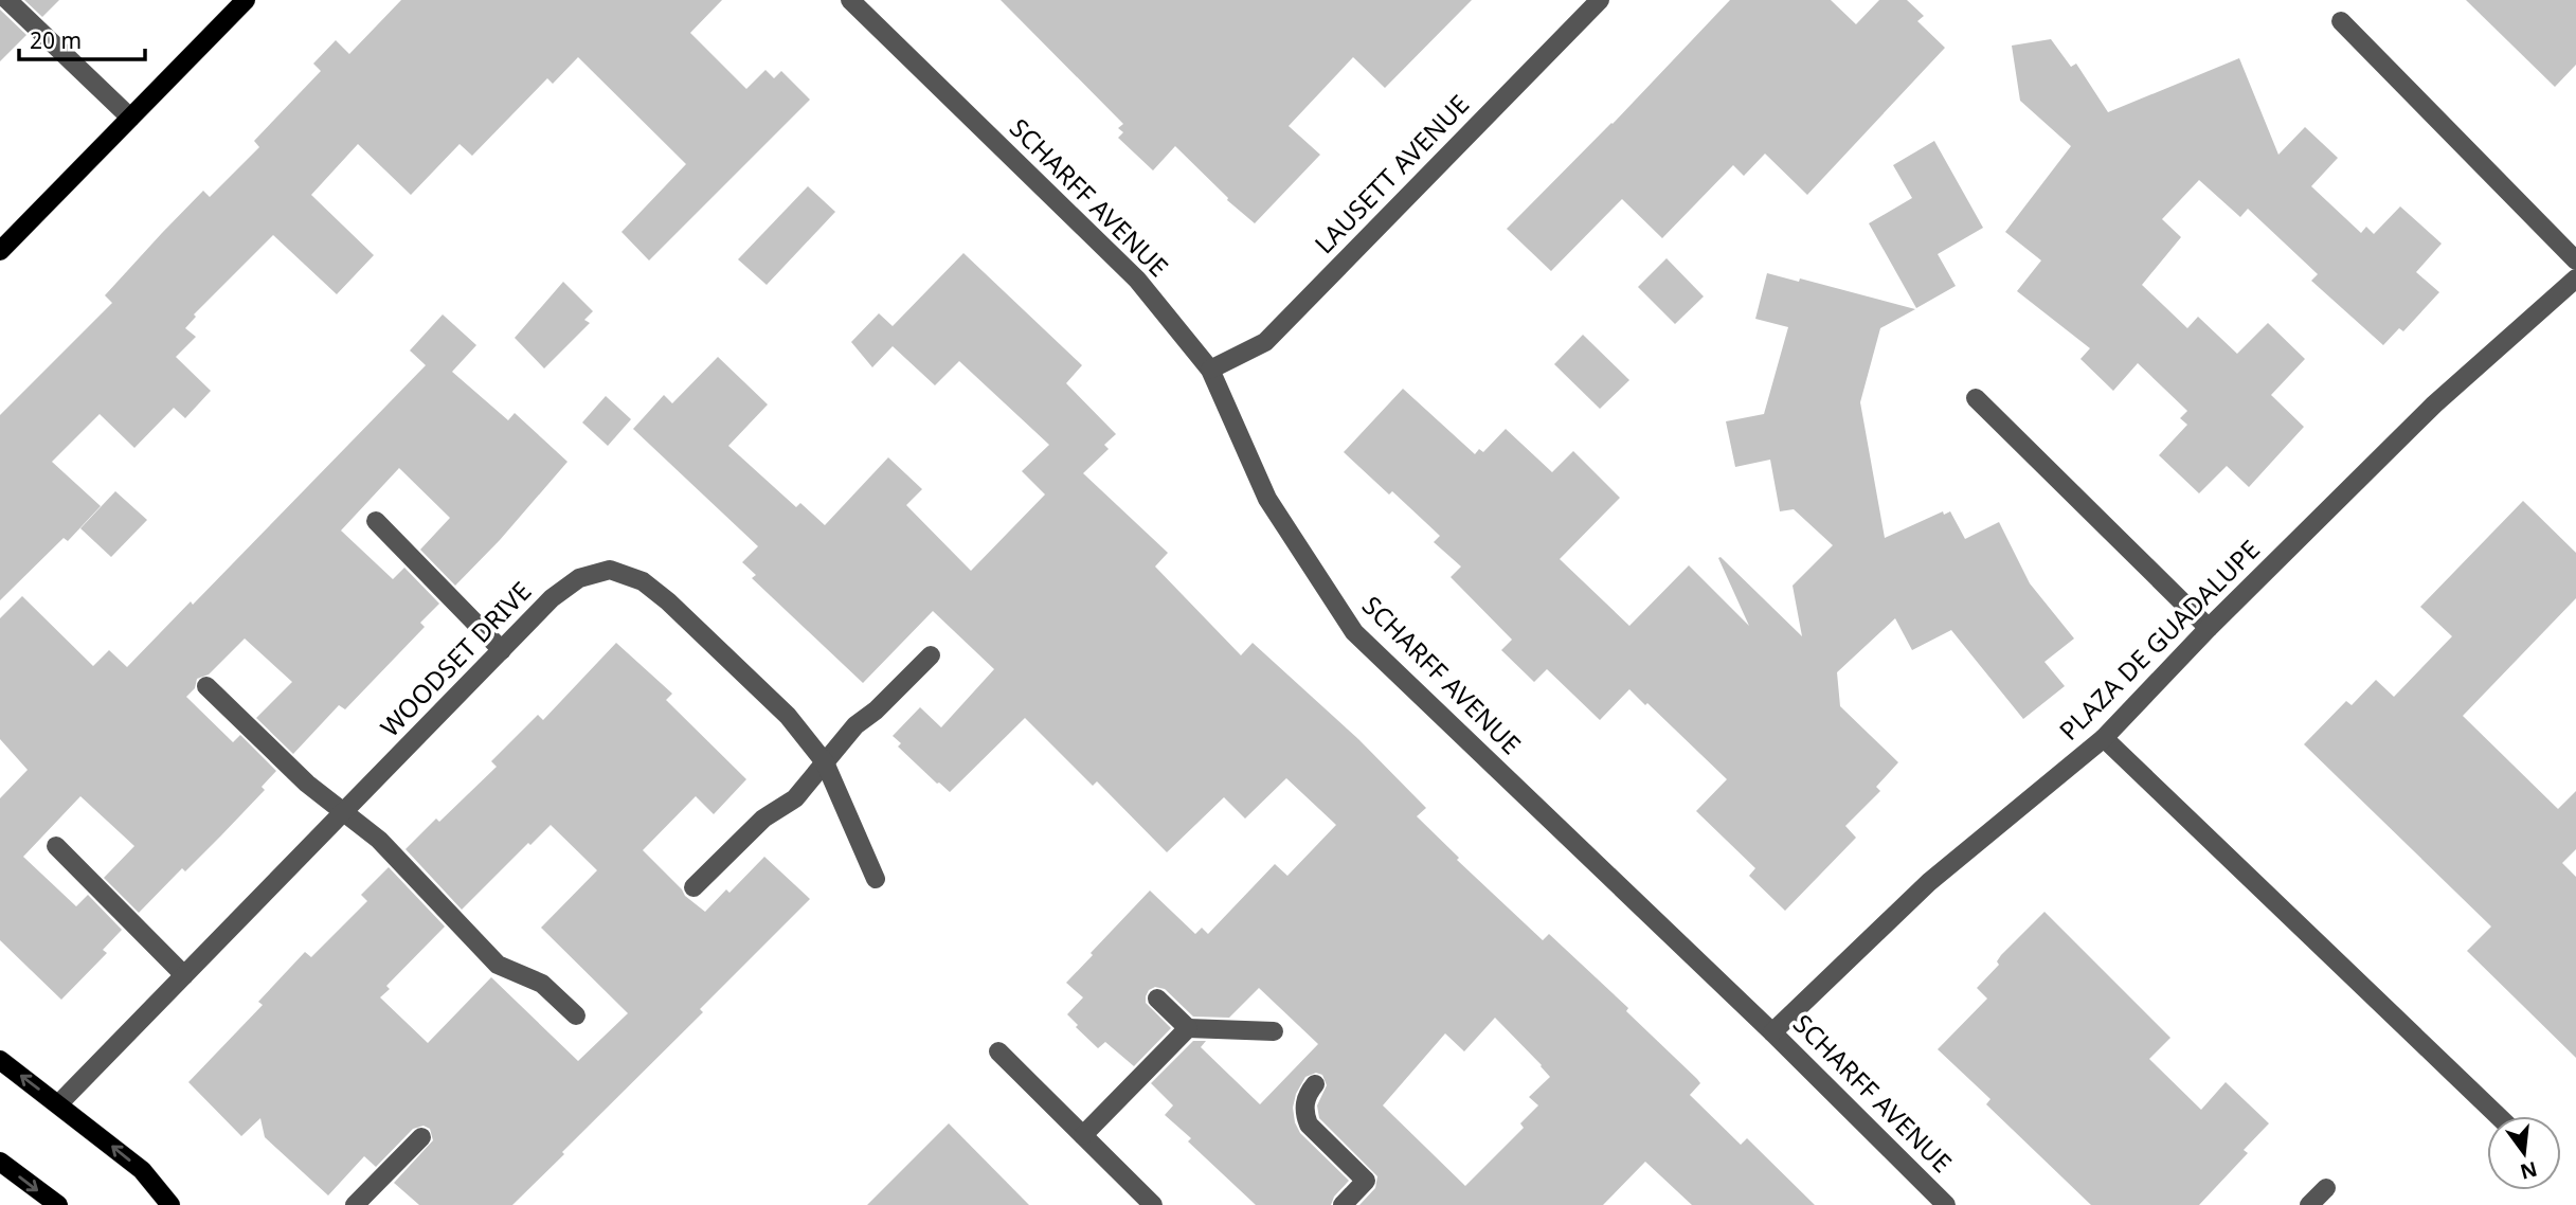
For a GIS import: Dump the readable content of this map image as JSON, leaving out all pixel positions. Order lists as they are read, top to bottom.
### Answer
{
  "streets": {
    "street": [
      "LAUSETT AVENUE",
      "SCHARFF AVENUE",
      "PLAZA DE GUADALUPE",
      "WOODSET DRIVE"
    ]
  },
  "crossings": [
    ["LAUSETT AVENUE", "SCHARFF AVENUE"],
    ["SCHARFF AVENUE", "PLAZA DE GUADALUPE"]
  ],
  "scale_bar": "20 m",
  "north": "bottom"
}
